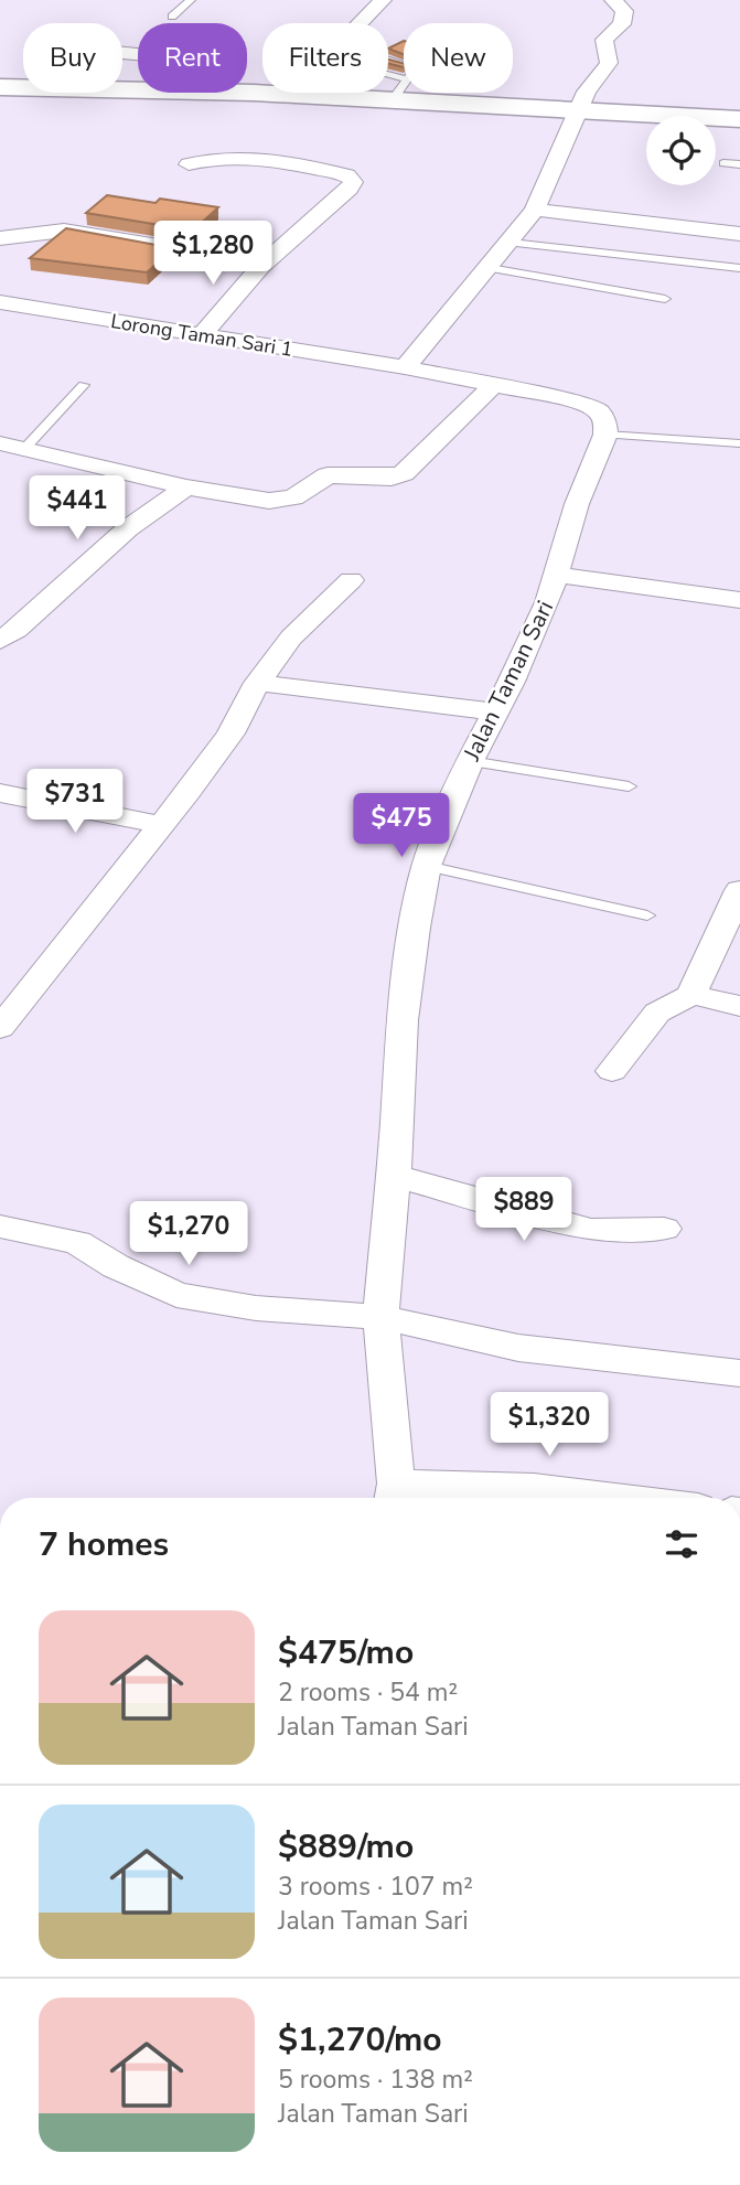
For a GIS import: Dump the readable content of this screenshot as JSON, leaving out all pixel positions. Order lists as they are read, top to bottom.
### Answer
{
  "streets": {
    "street": ["Lorong Taman Sari 1", "Jalan Taman Sari"]
  },
  "page": {
    "chip": [
      "Buy",
      "Rent",
      "Filters",
      "New"
    ],
    "price": [
      "$1,280",
      "$441",
      "$731",
      "$475",
      "$889",
      "$1,270",
      "$1,320"
    ],
    "heading": "7 homes",
    "list": [
      {
        "name": "$475/mo",
        "note": "2 rooms · 54 m² · Jalan Taman Sari"
      },
      {
        "name": "$889/mo",
        "note": "3 rooms · 107 m² · Jalan Taman Sari"
      },
      {
        "name": "$1,270/mo",
        "note": "5 rooms · 138 m² · Jalan Taman Sari"
      }
    ]
  }
}
